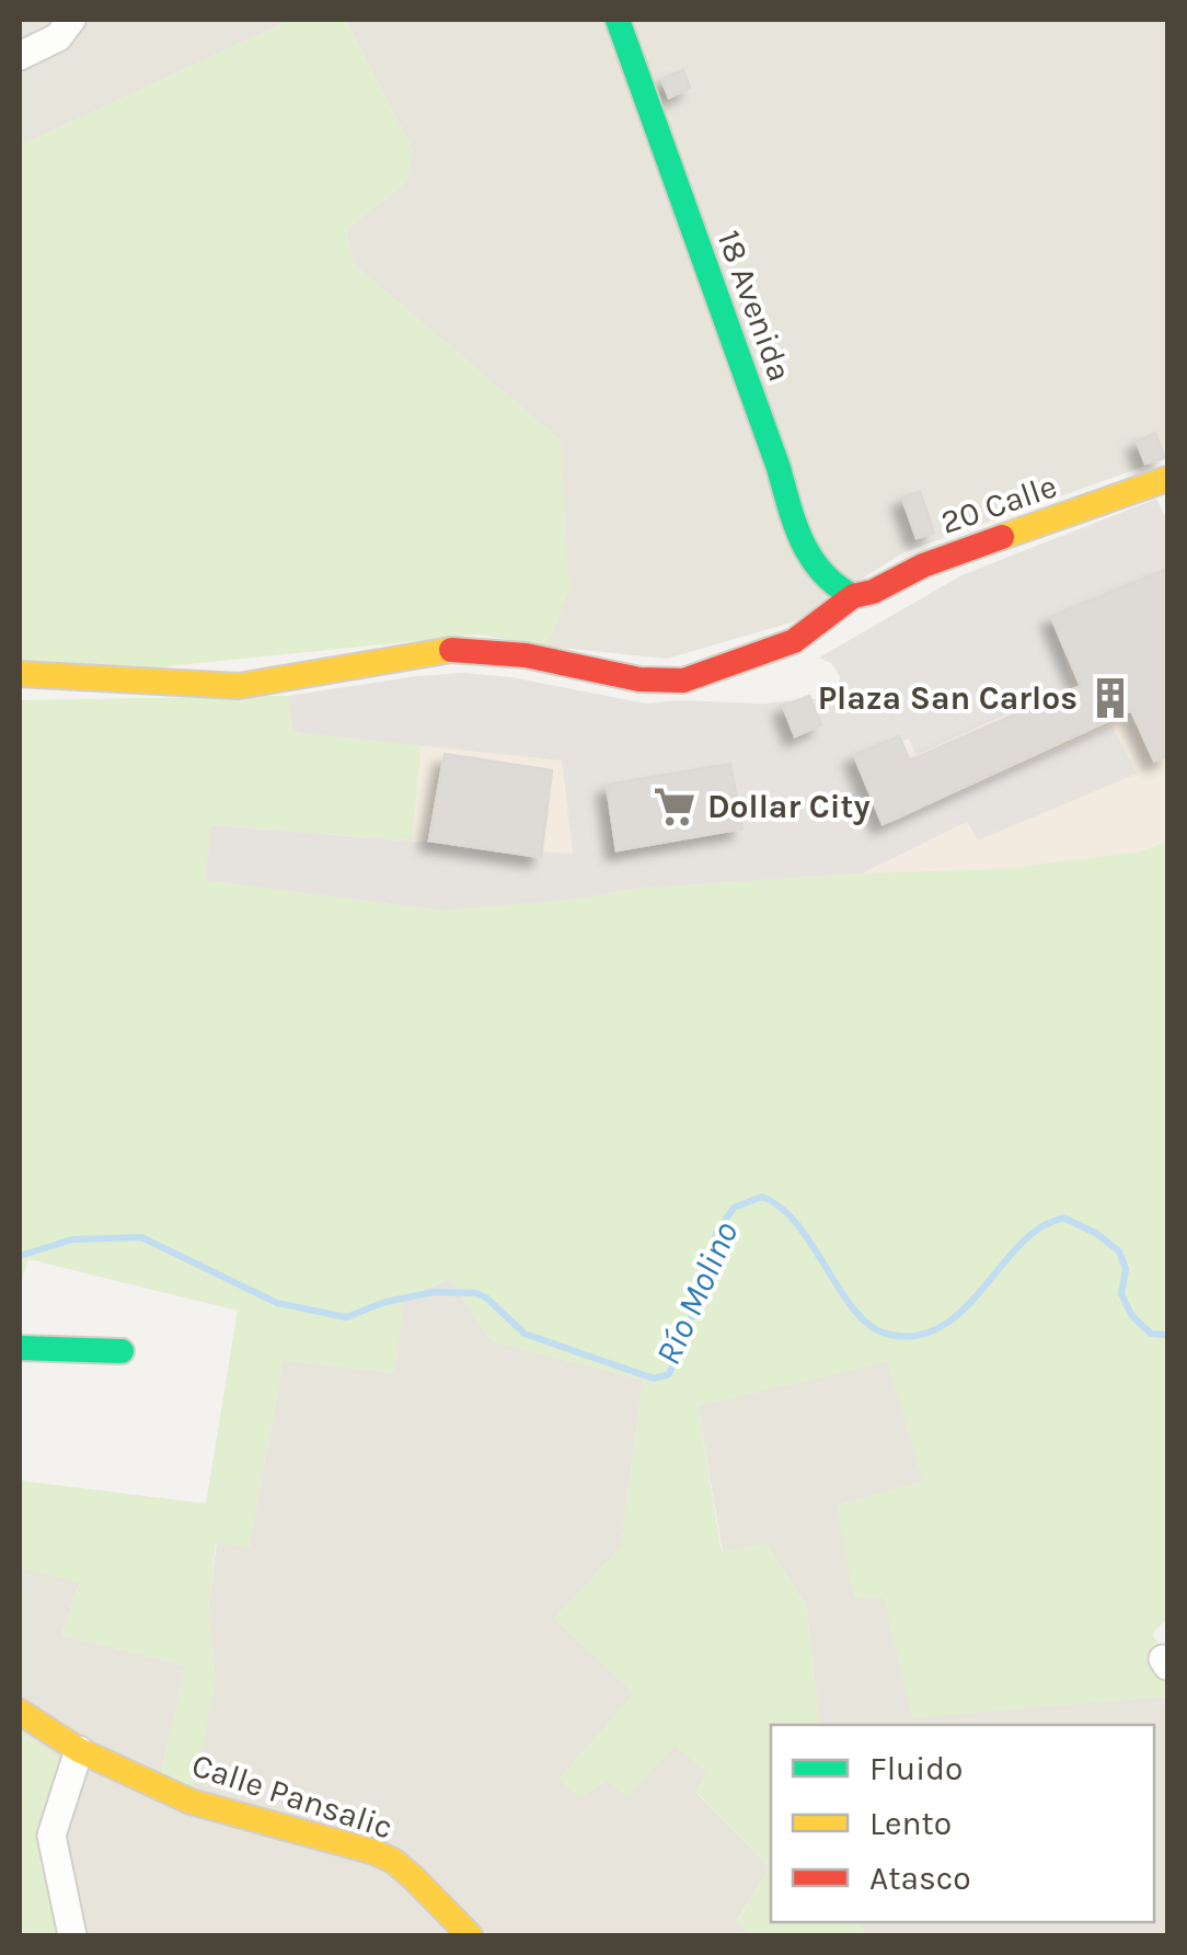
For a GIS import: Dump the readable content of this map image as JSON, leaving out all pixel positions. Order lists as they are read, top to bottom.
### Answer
{
  "streets": {
    "street": ["18 Avenida", "20 Calle", "Calle Pansalic"]
  },
  "crossings": [
    ["18 Avenida", "20 Calle"]
  ],
  "water": ["Río Molino"],
  "places": {
    "building": ["Plaza San Carlos"],
    "supermarket": ["Dollar City"]
  },
  "legend": ["Fluido", "Lento", "Atasco"]
}
